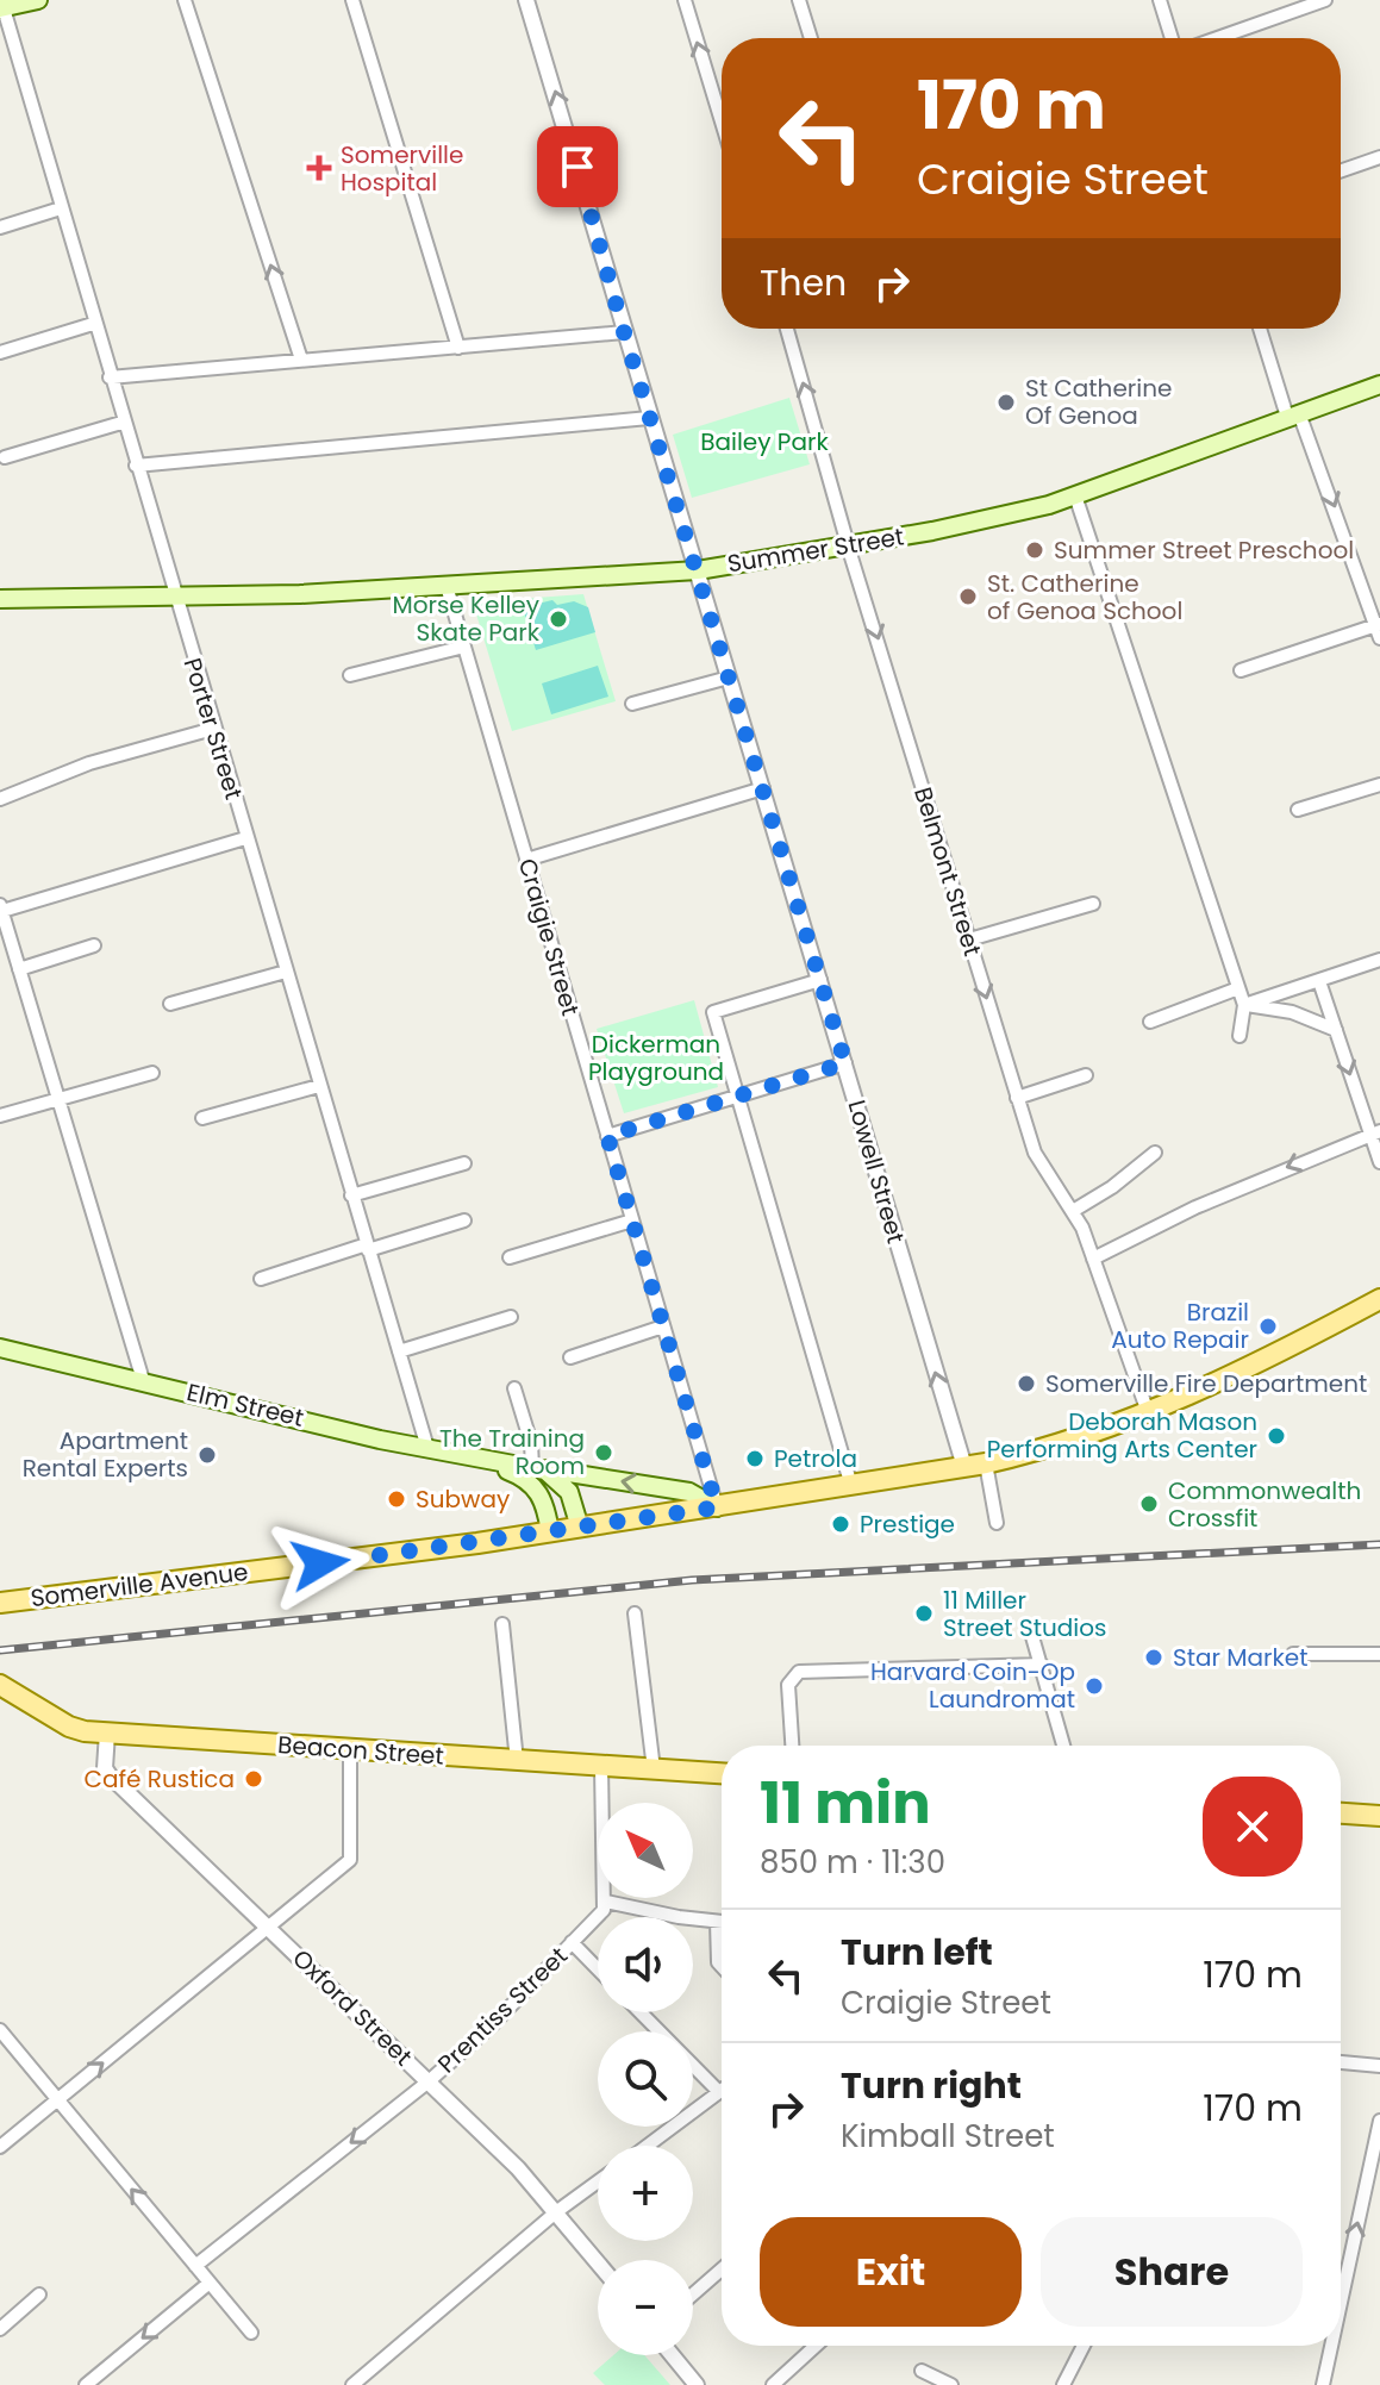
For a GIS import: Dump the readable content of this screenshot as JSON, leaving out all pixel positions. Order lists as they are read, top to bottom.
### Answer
{
  "streets": {
    "main road": [
      "Summer Street",
      "Elm Street",
      "Somerville Avenue",
      "Beacon Street"
    ],
    "street": [
      "Porter Street",
      "Belmont Street",
      "Craigie Street",
      "Lowell Street",
      "Oxford Street",
      "Prentiss Street"
    ]
  },
  "crossings": [
    ["Summer Street", "Porter Street"],
    ["Summer Street", "Belmont Street"],
    ["Summer Street", "Craigie Street"],
    ["Summer Street", "Lowell Street"],
    ["Porter Street", "Elm Street"],
    ["Belmont Street", "Somerville Avenue"],
    ["Craigie Street", "Elm Street"],
    ["Craigie Street", "Somerville Avenue"],
    ["Lowell Street", "Somerville Avenue"],
    ["Elm Street", "Somerville Avenue"],
    ["Beacon Street", "Oxford Street"],
    ["Oxford Street", "Prentiss Street"]
  ],
  "one_way": ["Prentiss Street"],
  "parks": ["Bailey Park", "Dickerman Playground"],
  "places": {
    "health": ["Somerville Hospital"],
    "other": [
      "St Catherine Of Genoa",
      "Summer Street Preschool",
      "St. Catherine of Genoa School",
      "Morse Kelley Skate Park",
      "Brazil Auto Repair",
      "Somerville Fire Department",
      "Deborah Mason Performing Arts Center",
      "The Training Room",
      "Apartment Rental Experts",
      "Petrola",
      "Subway",
      "Commonwealth Crossfit",
      "Prestige",
      "11 Miller Street Studios",
      "Star Market",
      "Harvard Coin-Op Laundromat",
      "Café Rustica"
    ]
  },
  "north": "top left",
  "page": {
    "turn": ["170 m", "Craigie Street"],
    "then": "Then",
    "heading": ["11 min", "850 m · 11:30"],
    "map_buttons": ["+", "−"],
    "list": [
      {
        "name": "Turn left",
        "note": "Craigie Street",
        "value": "170 m"
      },
      {
        "name": "Turn right",
        "note": "Kimball Street",
        "value": "170 m"
      }
    ],
    "buttons": ["Exit", "Share"]
  }
}
